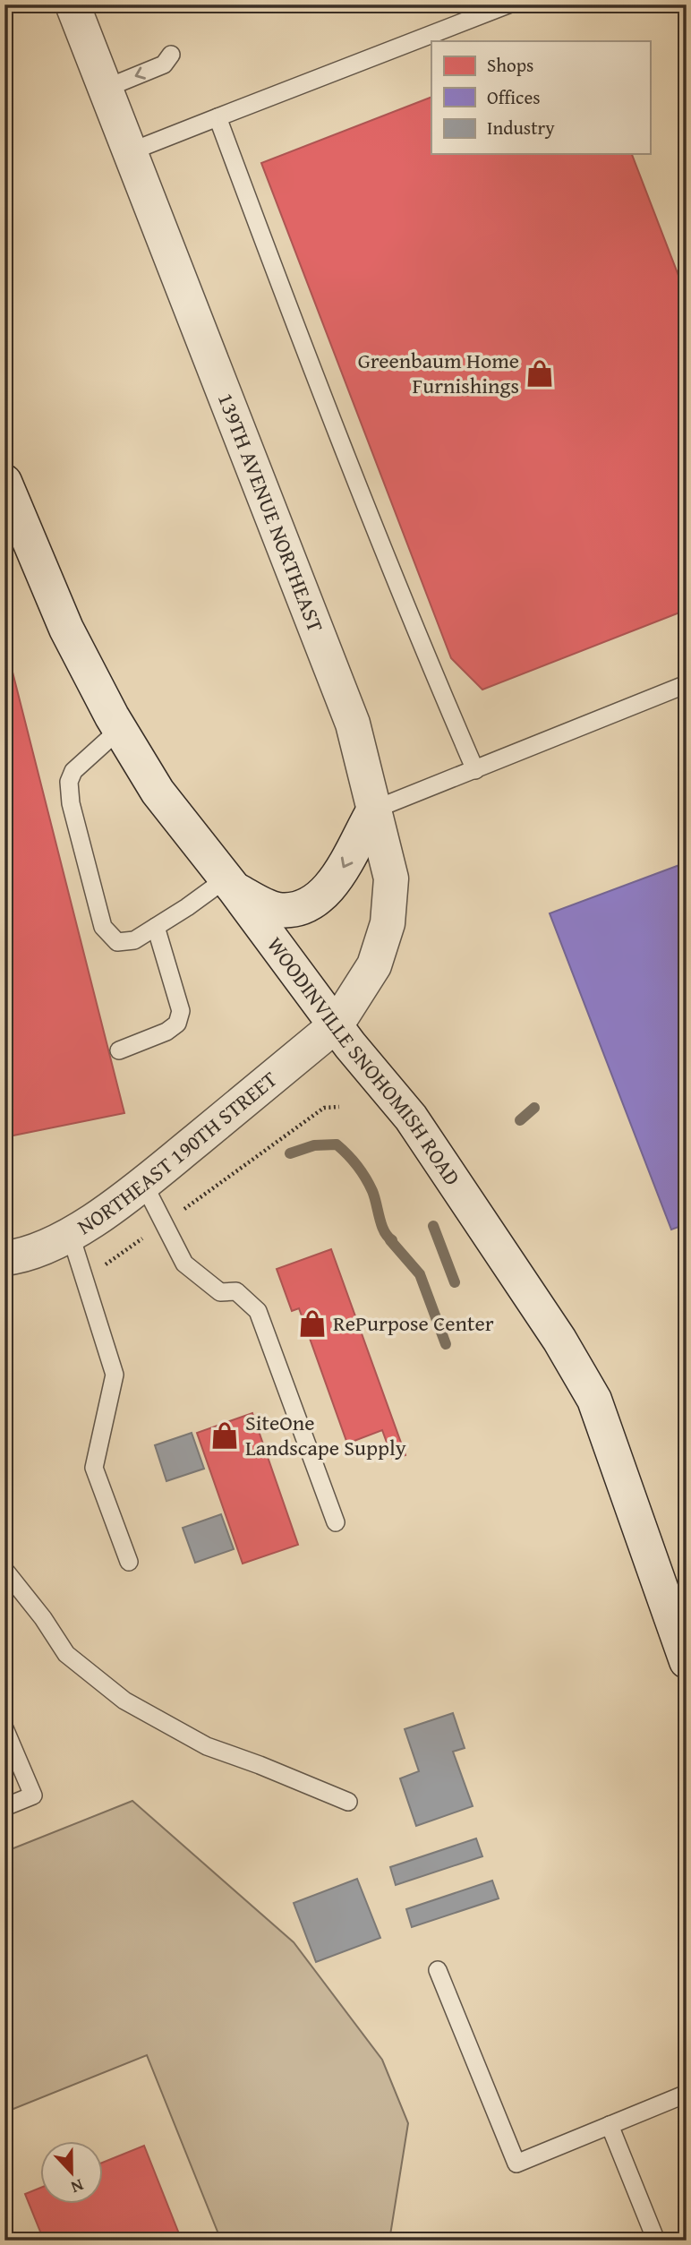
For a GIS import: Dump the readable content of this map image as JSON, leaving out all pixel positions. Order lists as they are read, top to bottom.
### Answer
{
  "streets": {
    "main road": ["139TH AVENUE NORTHEAST", "WOODINVILLE SNOHOMISH ROAD", "NORTHEAST 190TH STREET"]
  },
  "crossings": [
    ["139TH AVENUE NORTHEAST", "WOODINVILLE SNOHOMISH ROAD"],
    ["139TH AVENUE NORTHEAST", "NORTHEAST 190TH STREET"],
    ["WOODINVILLE SNOHOMISH ROAD", "NORTHEAST 190TH STREET"]
  ],
  "places": {
    "shop": ["Greenbaum Home Furnishings", "RePurpose Center", "SiteOne Landscape Supply"]
  },
  "legend": ["Shops", "Offices", "Industry"],
  "north": "bottom"
}
